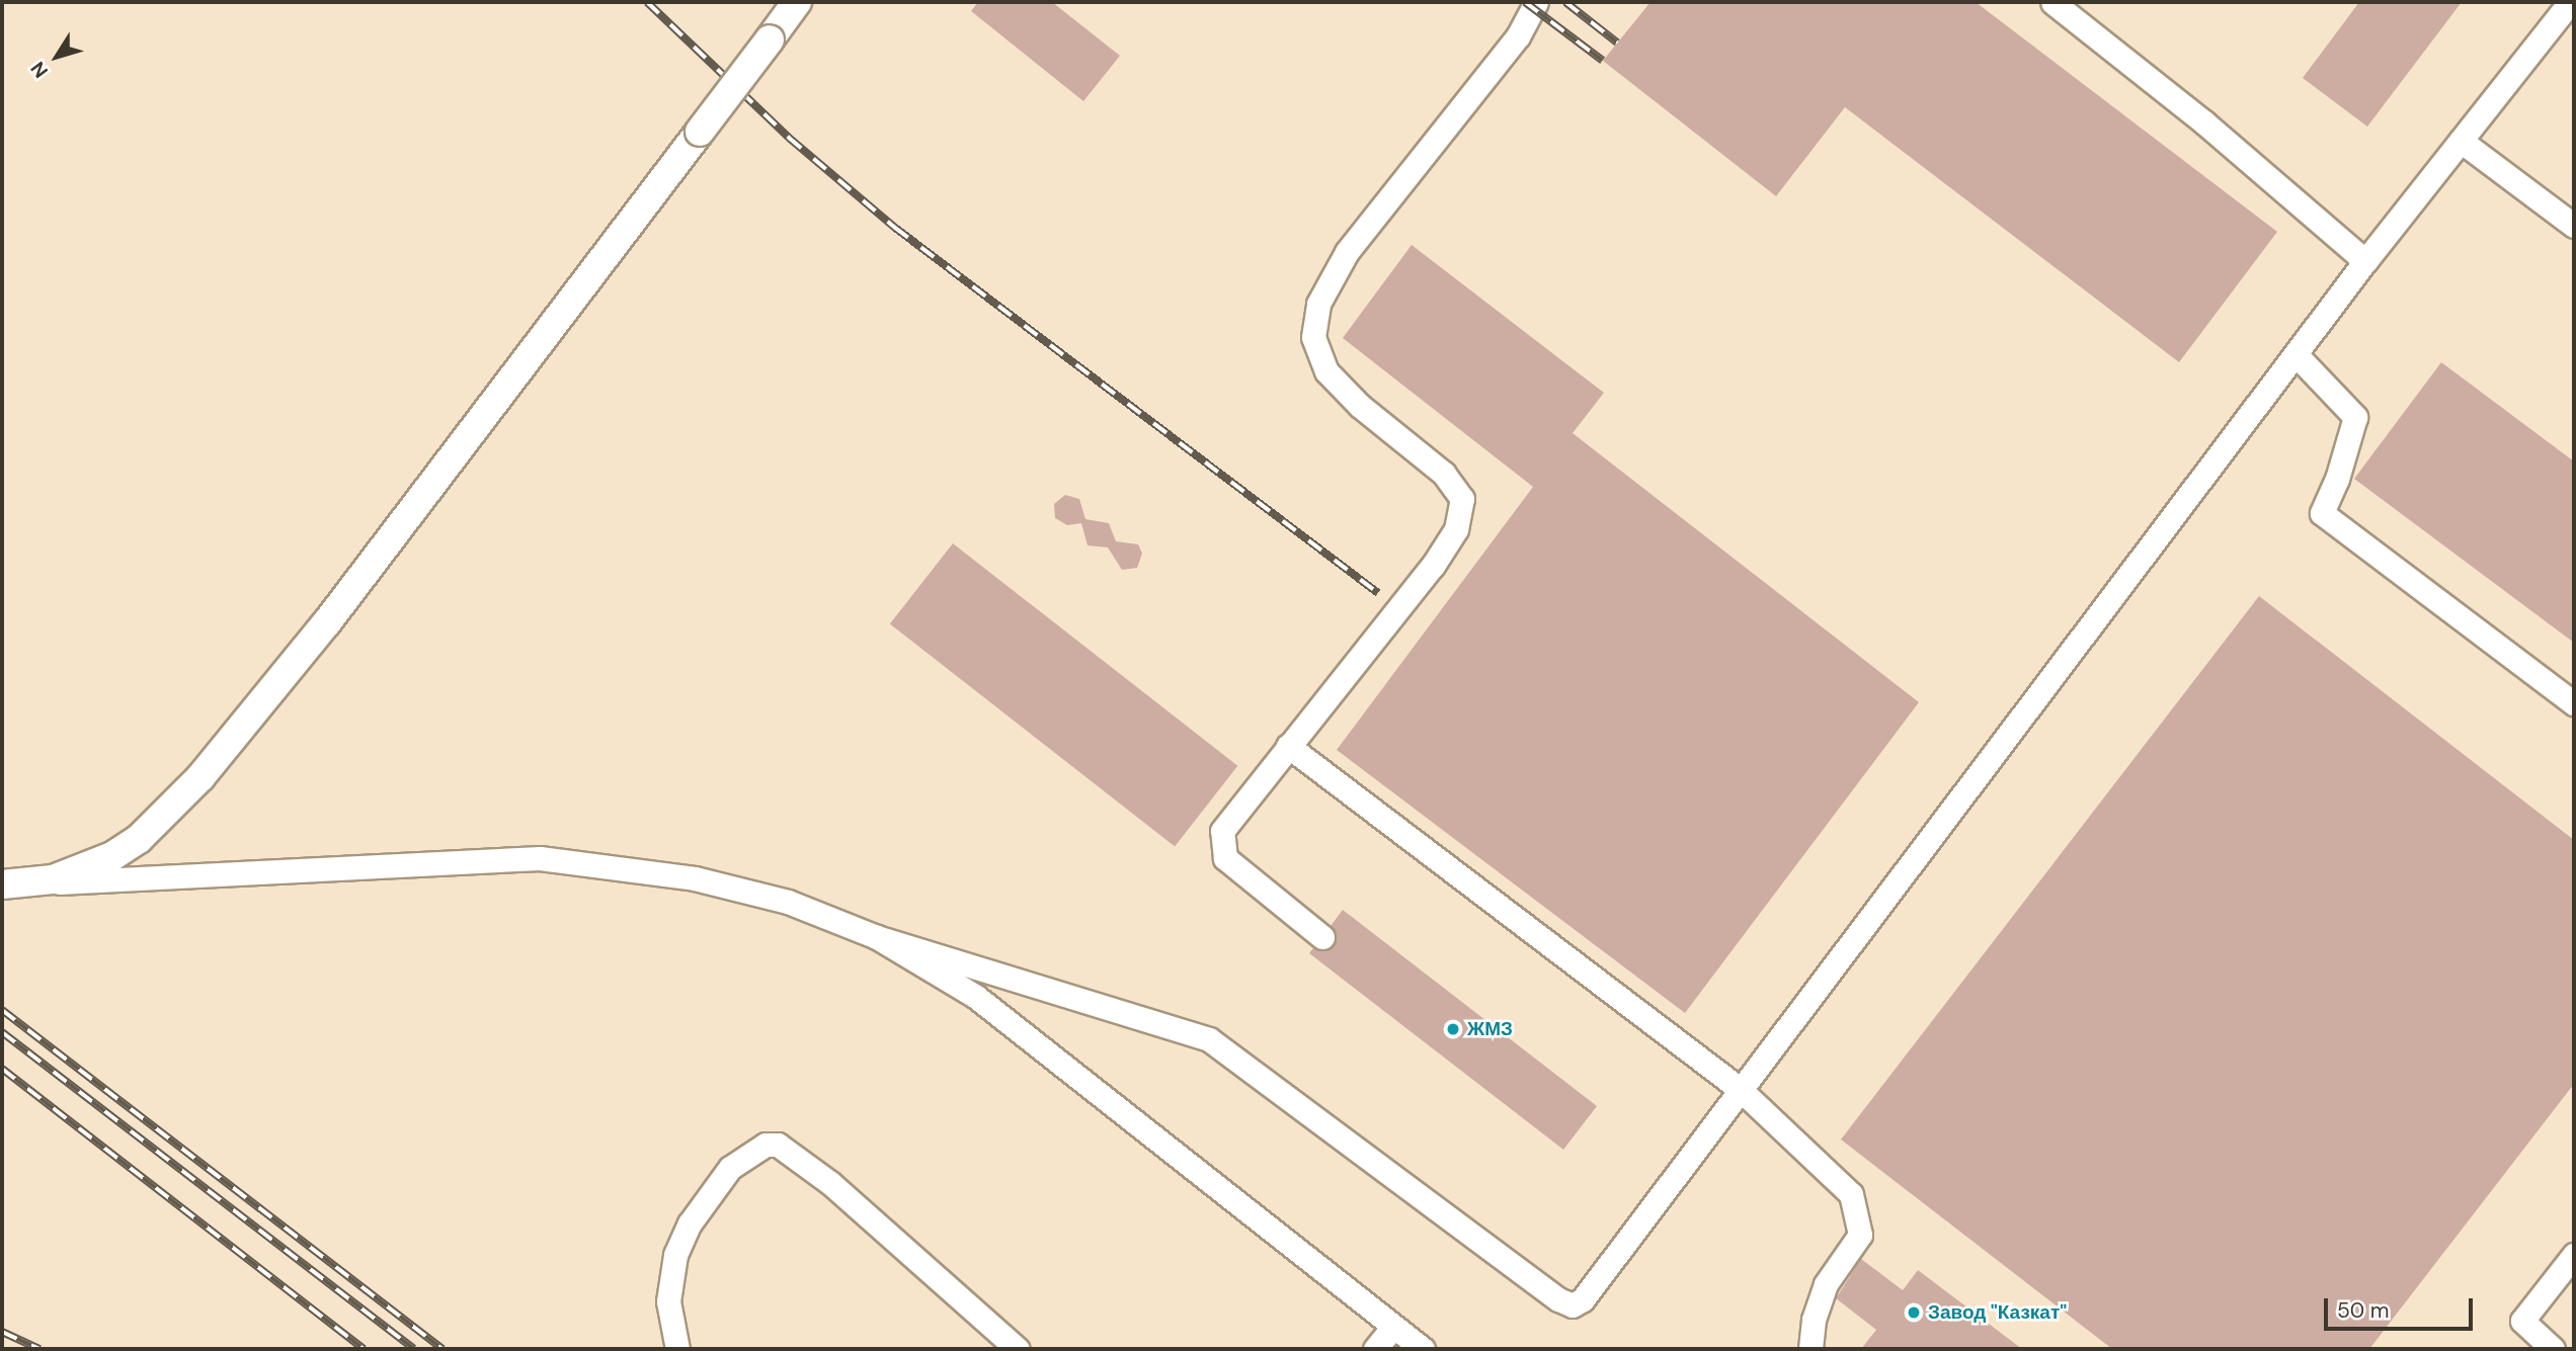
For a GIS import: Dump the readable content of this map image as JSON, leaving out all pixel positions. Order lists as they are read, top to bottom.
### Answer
{
  "places": ["ЖМЗ", "Завод \"Казкат\""],
  "scale_bar": "50 m",
  "north": "bottom left"
}
